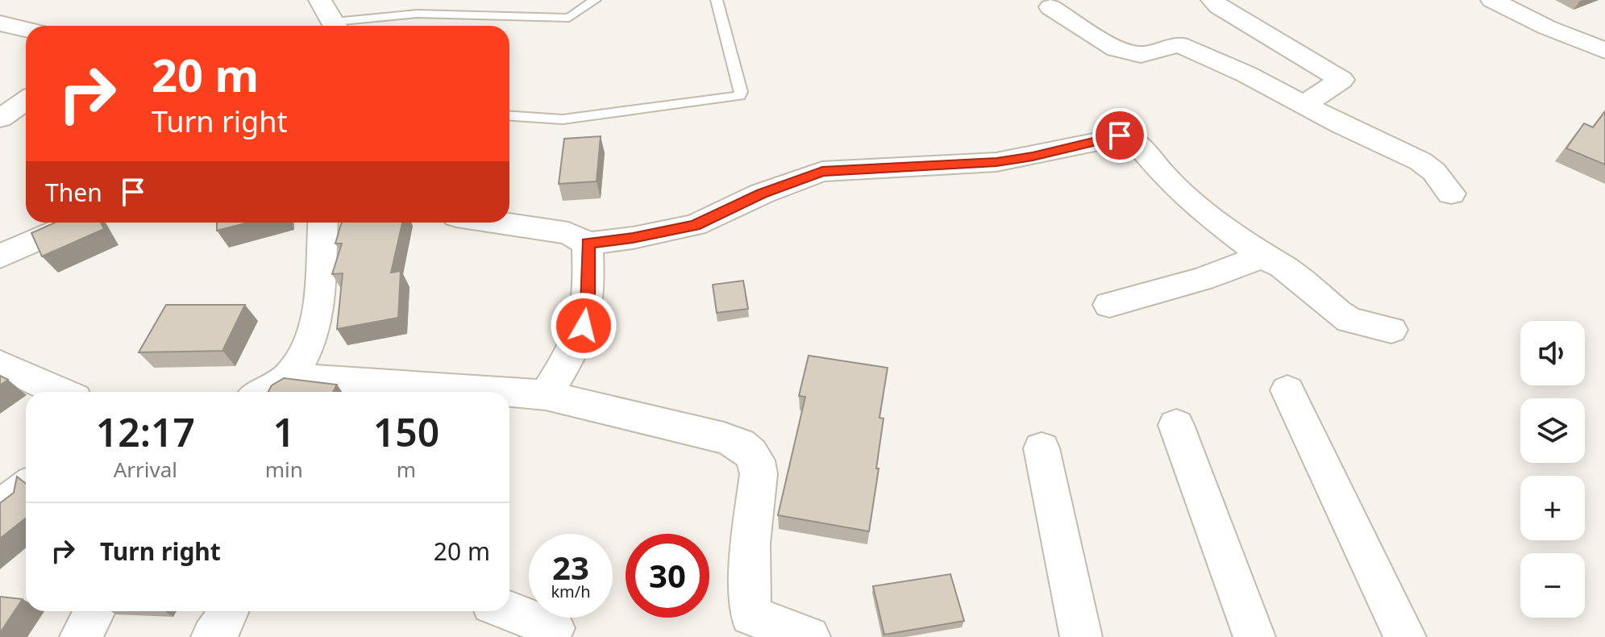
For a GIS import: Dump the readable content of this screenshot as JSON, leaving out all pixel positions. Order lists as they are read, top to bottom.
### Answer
{
  "page": {
    "turn": ["20 m", "Turn right"],
    "then": "Then",
    "map_buttons": ["+", "−"],
    "eta": [
      "12:17",
      "Arrival",
      "1",
      "min",
      "150",
      "m"
    ],
    "list": [
      {
        "name": "Turn right",
        "value": "20 m"
      }
    ],
    "speed": "23 km/h",
    "limit": "30"
  }
}
